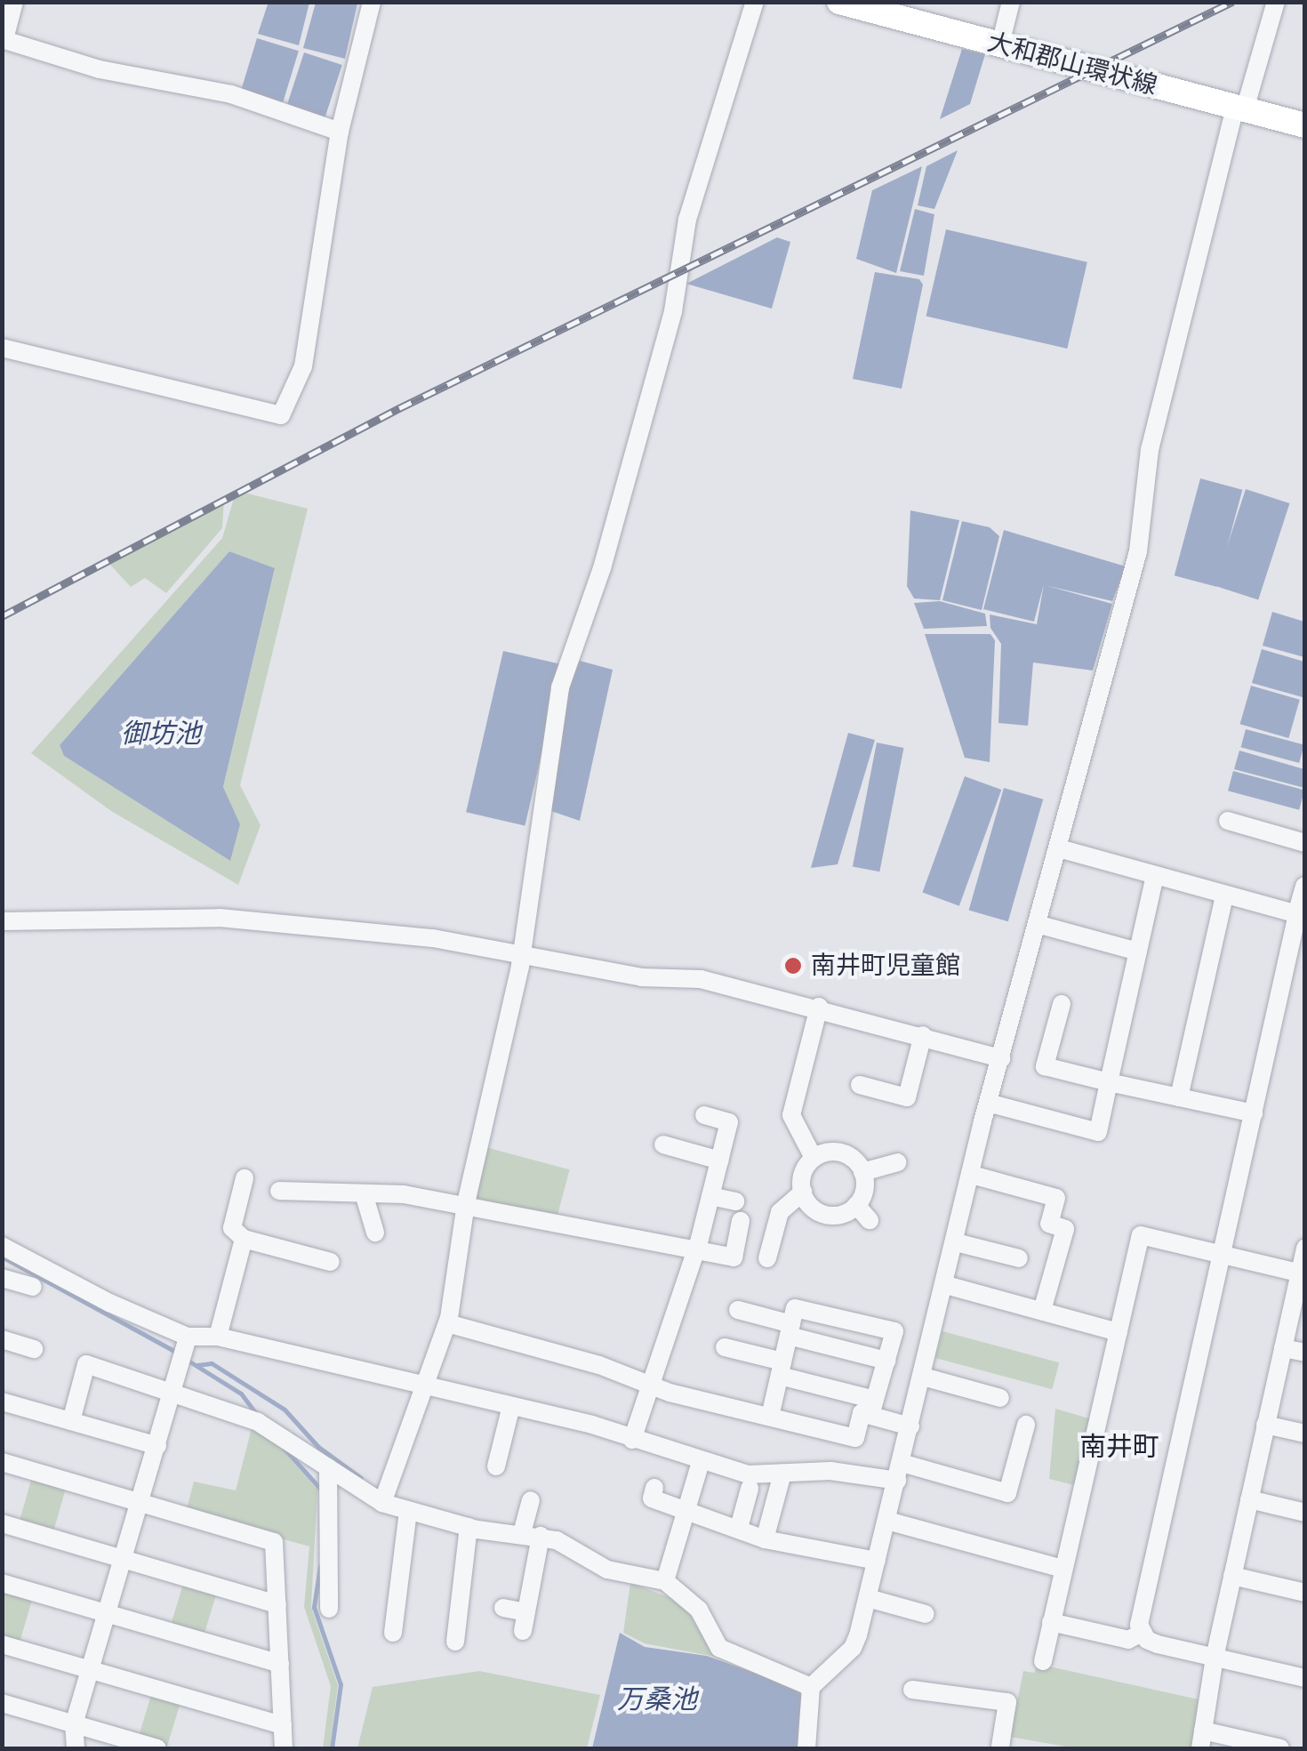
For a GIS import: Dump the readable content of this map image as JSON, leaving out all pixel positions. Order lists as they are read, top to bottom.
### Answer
{
  "streets": {
    "main road": ["大和郡山環状線"]
  },
  "districts": ["南井町"],
  "water": ["御坊池", "万桑池"],
  "places": ["南井町児童館"]
}
